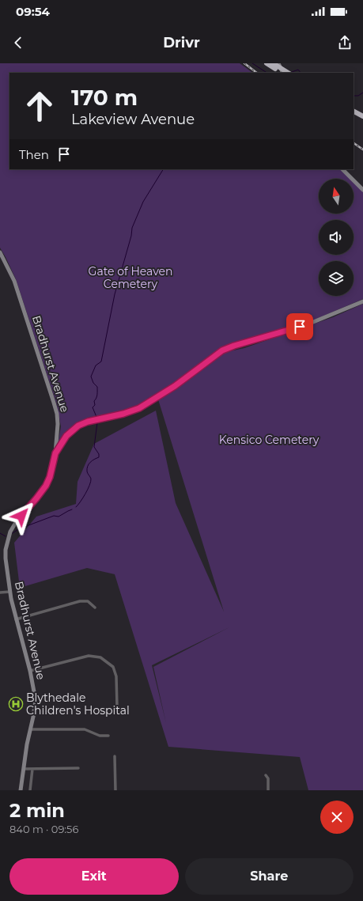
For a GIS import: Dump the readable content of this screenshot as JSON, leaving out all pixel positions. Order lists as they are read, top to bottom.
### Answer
{
  "streets": {
    "main road": ["Bradhurst Avenue"]
  },
  "parks": ["Gate of Heaven Cemetery", "Kensico Cemetery"],
  "places": {
    "hospital": ["Blythedale Children's Hospital"]
  },
  "north": "top",
  "page": {
    "status": "09:54",
    "header": "Drivr",
    "turn": ["170 m", "Lakeview Avenue"],
    "then": "Then",
    "heading": ["2 min", "840 m · 09:56"],
    "buttons": ["Exit", "Share"]
  }
}
